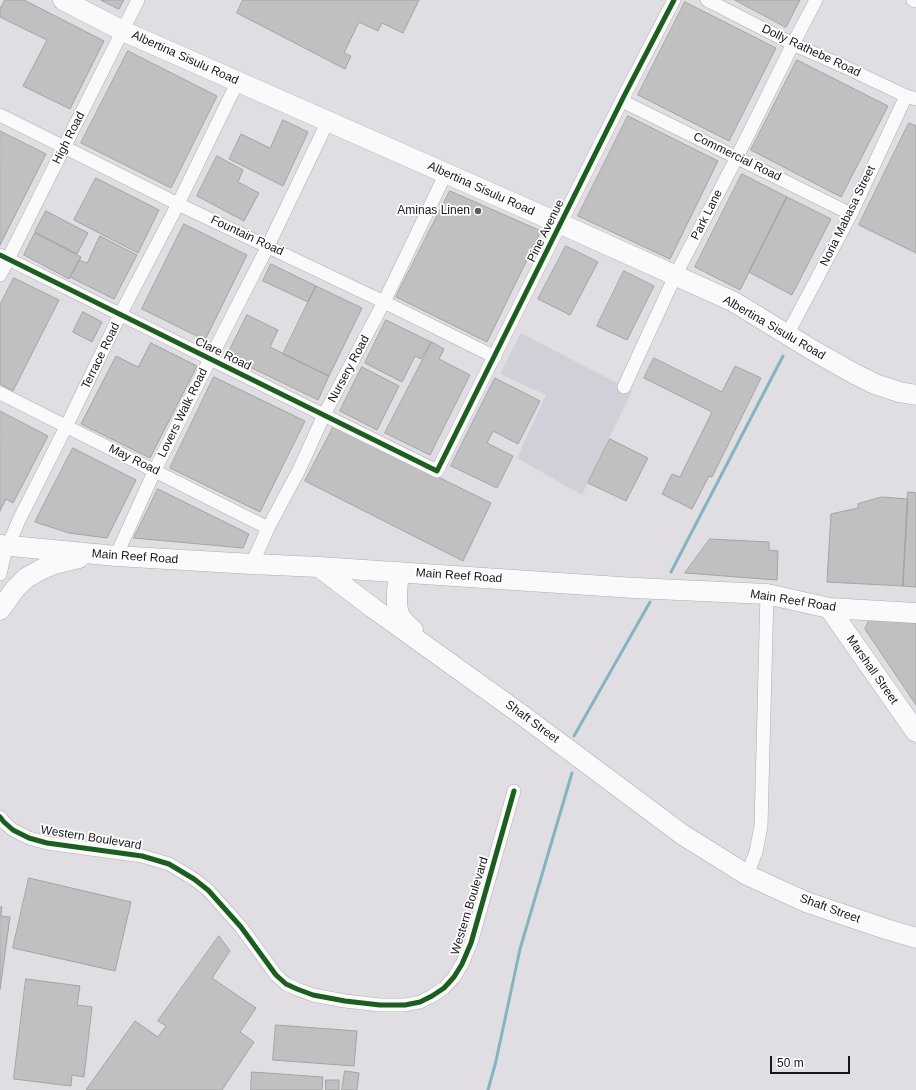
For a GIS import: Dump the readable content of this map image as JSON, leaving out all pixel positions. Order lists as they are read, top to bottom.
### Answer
{
  "streets": {
    "main road": [
      "Albertina Sisulu Road",
      "Main Reef Road",
      "Marshall Street",
      "Shaft Street"
    ],
    "street": [
      "Dolly Rathebe Road",
      "High Road",
      "Commercial Road",
      "Park Lane",
      "Noria Mabasa Street",
      "Pine Avenue",
      "Fountain Road",
      "Clare Road",
      "Terrace Road",
      "Nursery Road",
      "Lovers Walk Road",
      "May Road",
      "Western Boulevard"
    ]
  },
  "crossings": [
    ["Dolly Rathebe Road", "Park Lane"],
    ["Dolly Rathebe Road", "Noria Mabasa Street"],
    ["Albertina Sisulu Road", "High Road"],
    ["Albertina Sisulu Road", "Park Lane"],
    ["Albertina Sisulu Road", "Noria Mabasa Street"],
    ["Albertina Sisulu Road", "Pine Avenue"],
    ["Albertina Sisulu Road", "Terrace Road"],
    ["Albertina Sisulu Road", "Nursery Road"],
    ["Albertina Sisulu Road", "Lovers Walk Road"],
    ["High Road", "Fountain Road"],
    ["High Road", "Clare Road"],
    ["Commercial Road", "Park Lane"],
    ["Commercial Road", "Noria Mabasa Street"],
    ["Commercial Road", "Pine Avenue"],
    ["Pine Avenue", "Fountain Road"],
    ["Pine Avenue", "Clare Road"],
    ["Fountain Road", "Terrace Road"],
    ["Fountain Road", "Nursery Road"],
    ["Fountain Road", "Lovers Walk Road"],
    ["Clare Road", "Terrace Road"],
    ["Clare Road", "Nursery Road"],
    ["Clare Road", "Lovers Walk Road"],
    ["Terrace Road", "May Road"],
    ["Terrace Road", "Main Reef Road"],
    ["Nursery Road", "May Road"],
    ["Nursery Road", "Main Reef Road"],
    ["Lovers Walk Road", "May Road"],
    ["Lovers Walk Road", "Main Reef Road"],
    ["Main Reef Road", "Marshall Street"],
    ["Main Reef Road", "Shaft Street"]
  ],
  "places": ["Aminas Linen"],
  "scale_bar": "50 m"
}
